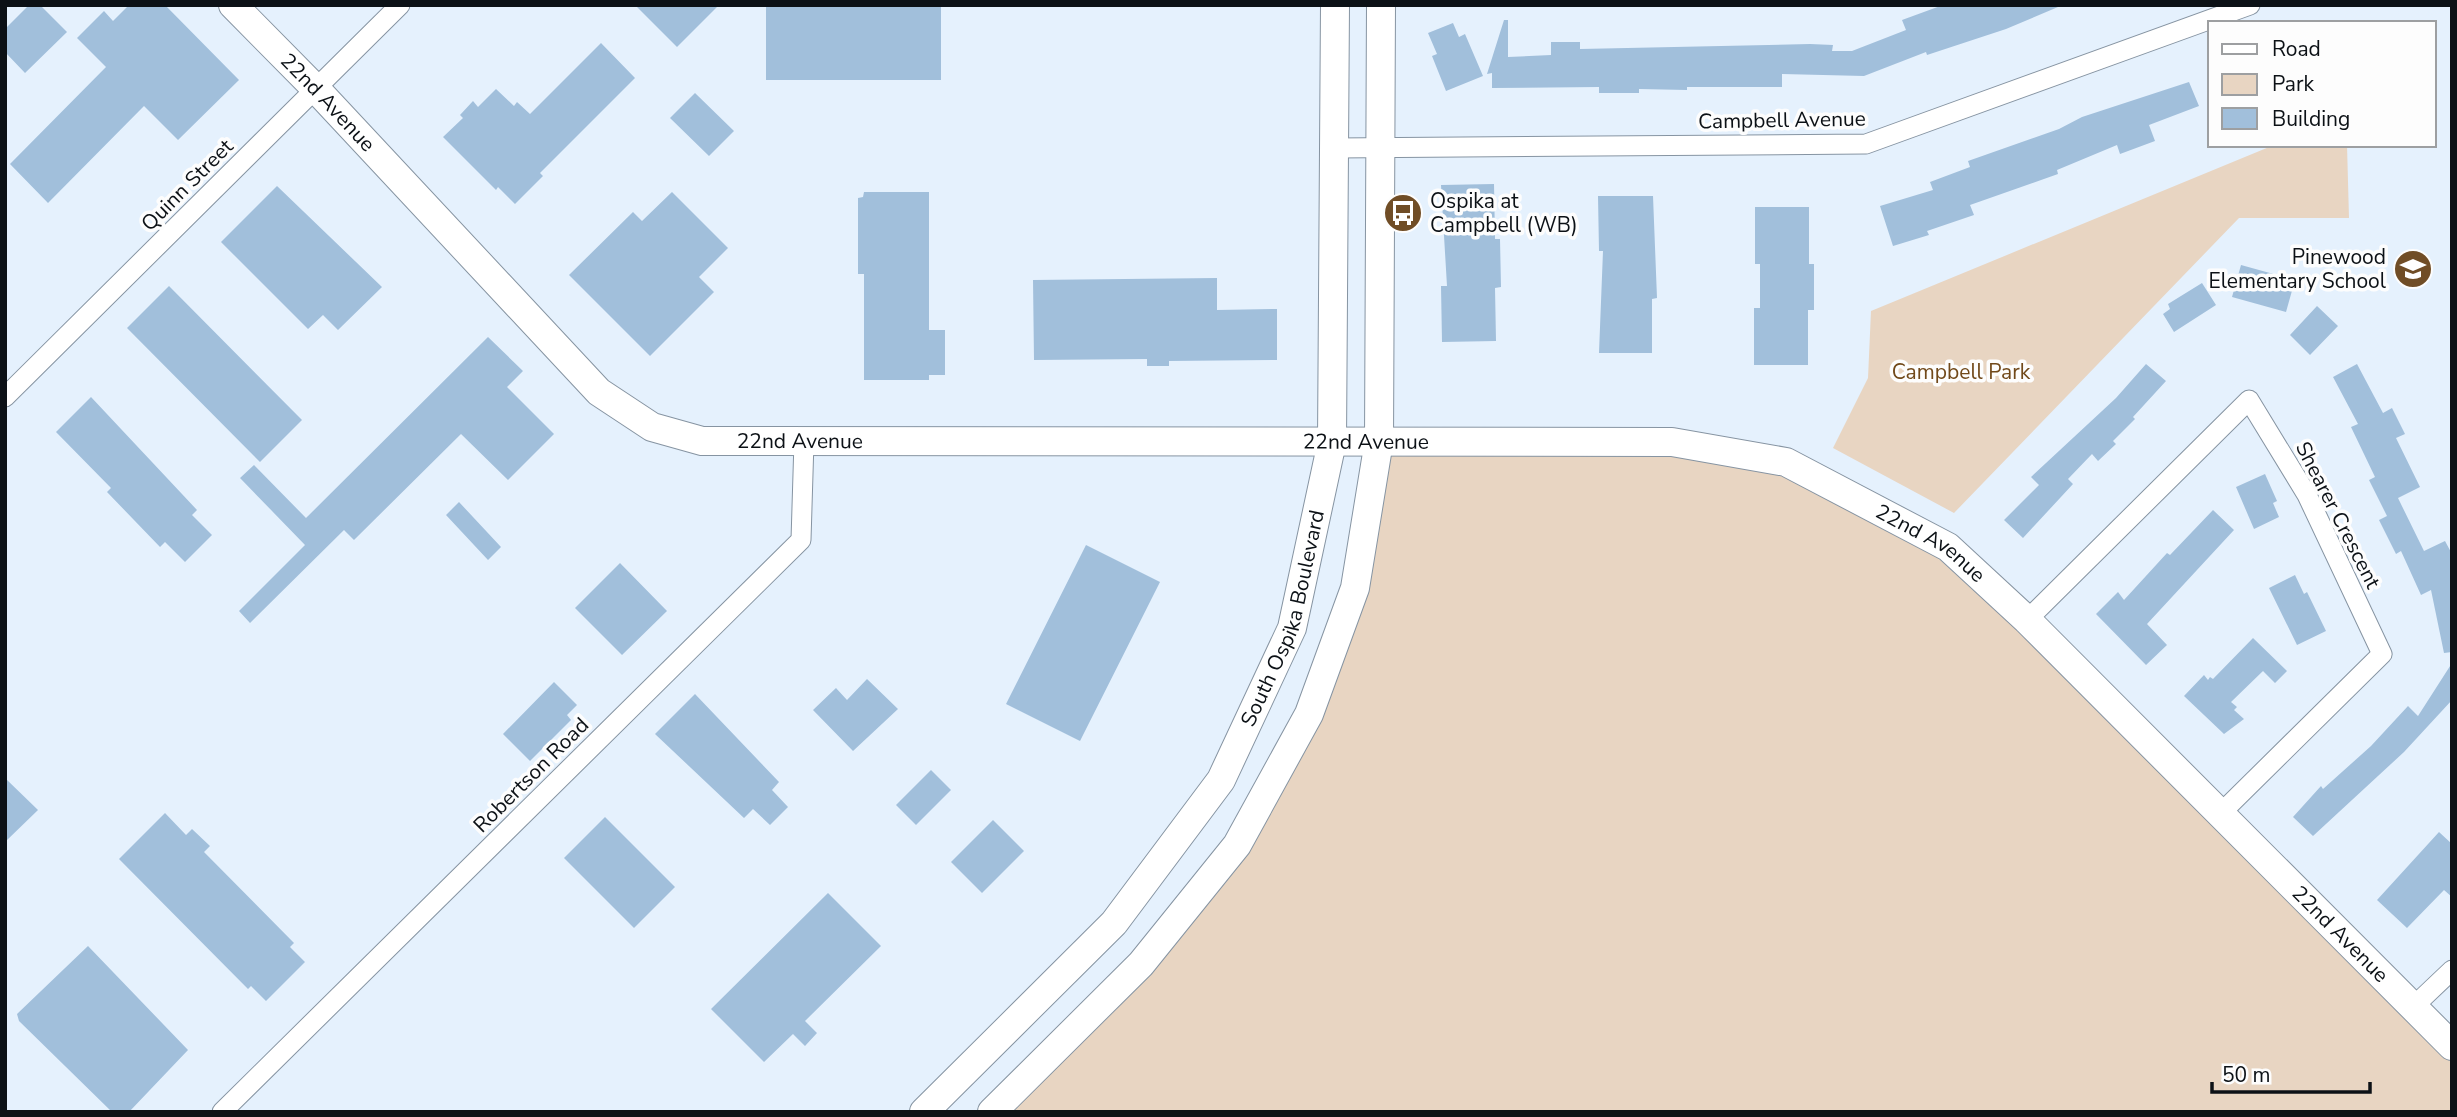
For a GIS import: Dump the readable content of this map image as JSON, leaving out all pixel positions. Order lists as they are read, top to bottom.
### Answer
{
  "streets": {
    "street": [
      "22nd Avenue",
      "Campbell Avenue",
      "Quinn Street",
      "Shearer Crescent",
      "South Ospika Boulevard",
      "Robertson Road"
    ]
  },
  "crossings": [
    ["22nd Avenue", "Quinn Street"],
    ["22nd Avenue", "Shearer Crescent"],
    ["22nd Avenue", "South Ospika Boulevard"],
    ["22nd Avenue", "Robertson Road"],
    ["Campbell Avenue", "South Ospika Boulevard"]
  ],
  "parks": ["Campbell Park"],
  "places": {
    "bus stop": ["Ospika at Campbell (WB)"],
    "school or university": ["Pinewood Elementary School"]
  },
  "legend": ["Road", "Park", "Building"],
  "scale_bar": "50 m"
}
